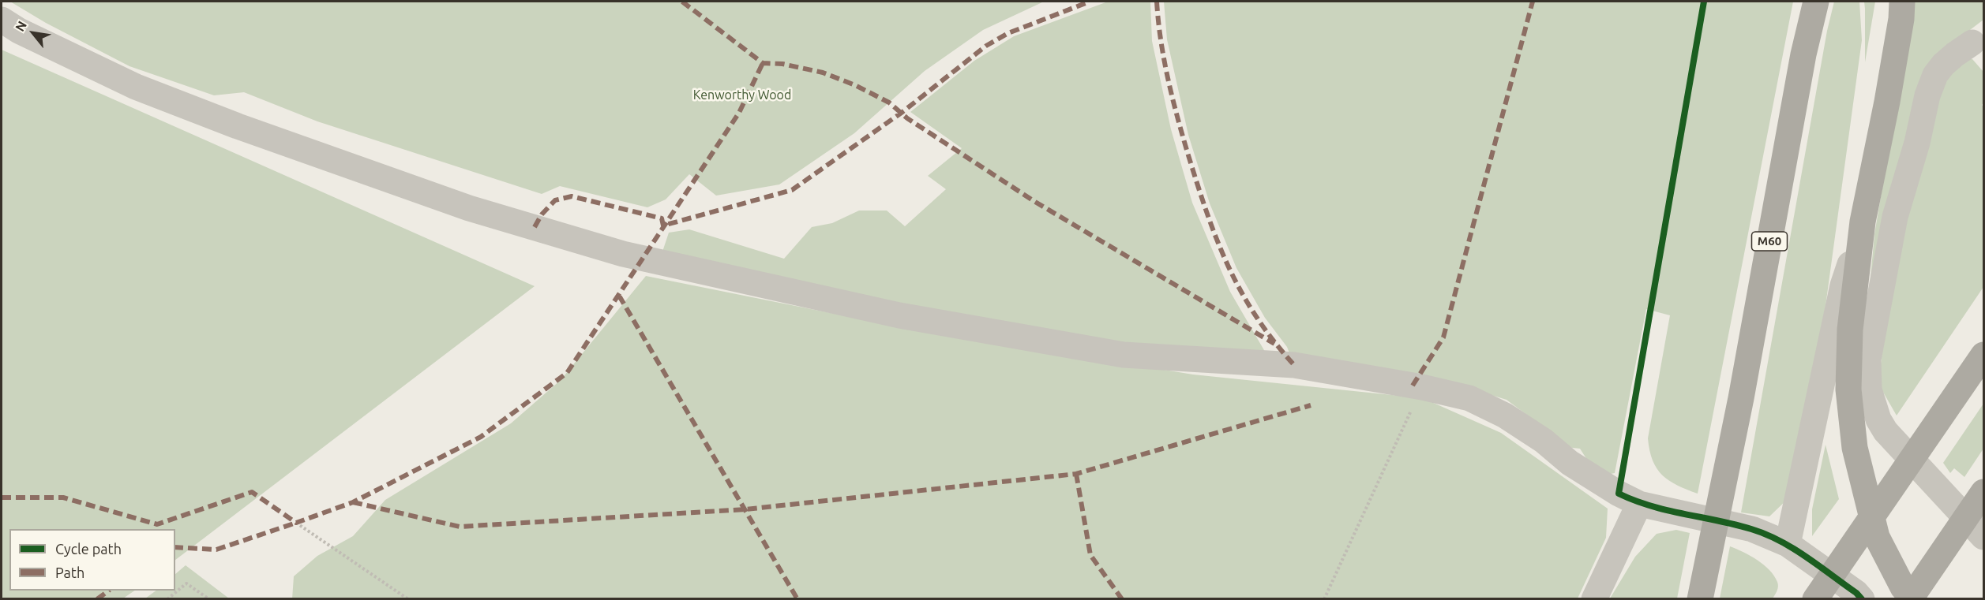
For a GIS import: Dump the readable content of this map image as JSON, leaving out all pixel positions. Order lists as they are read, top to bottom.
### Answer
{
  "streets": {
    "highway": ["M60"]
  },
  "parks": ["Kenworthy Wood"],
  "legend": ["Cycle path", "Path"],
  "north": "top left"
}
